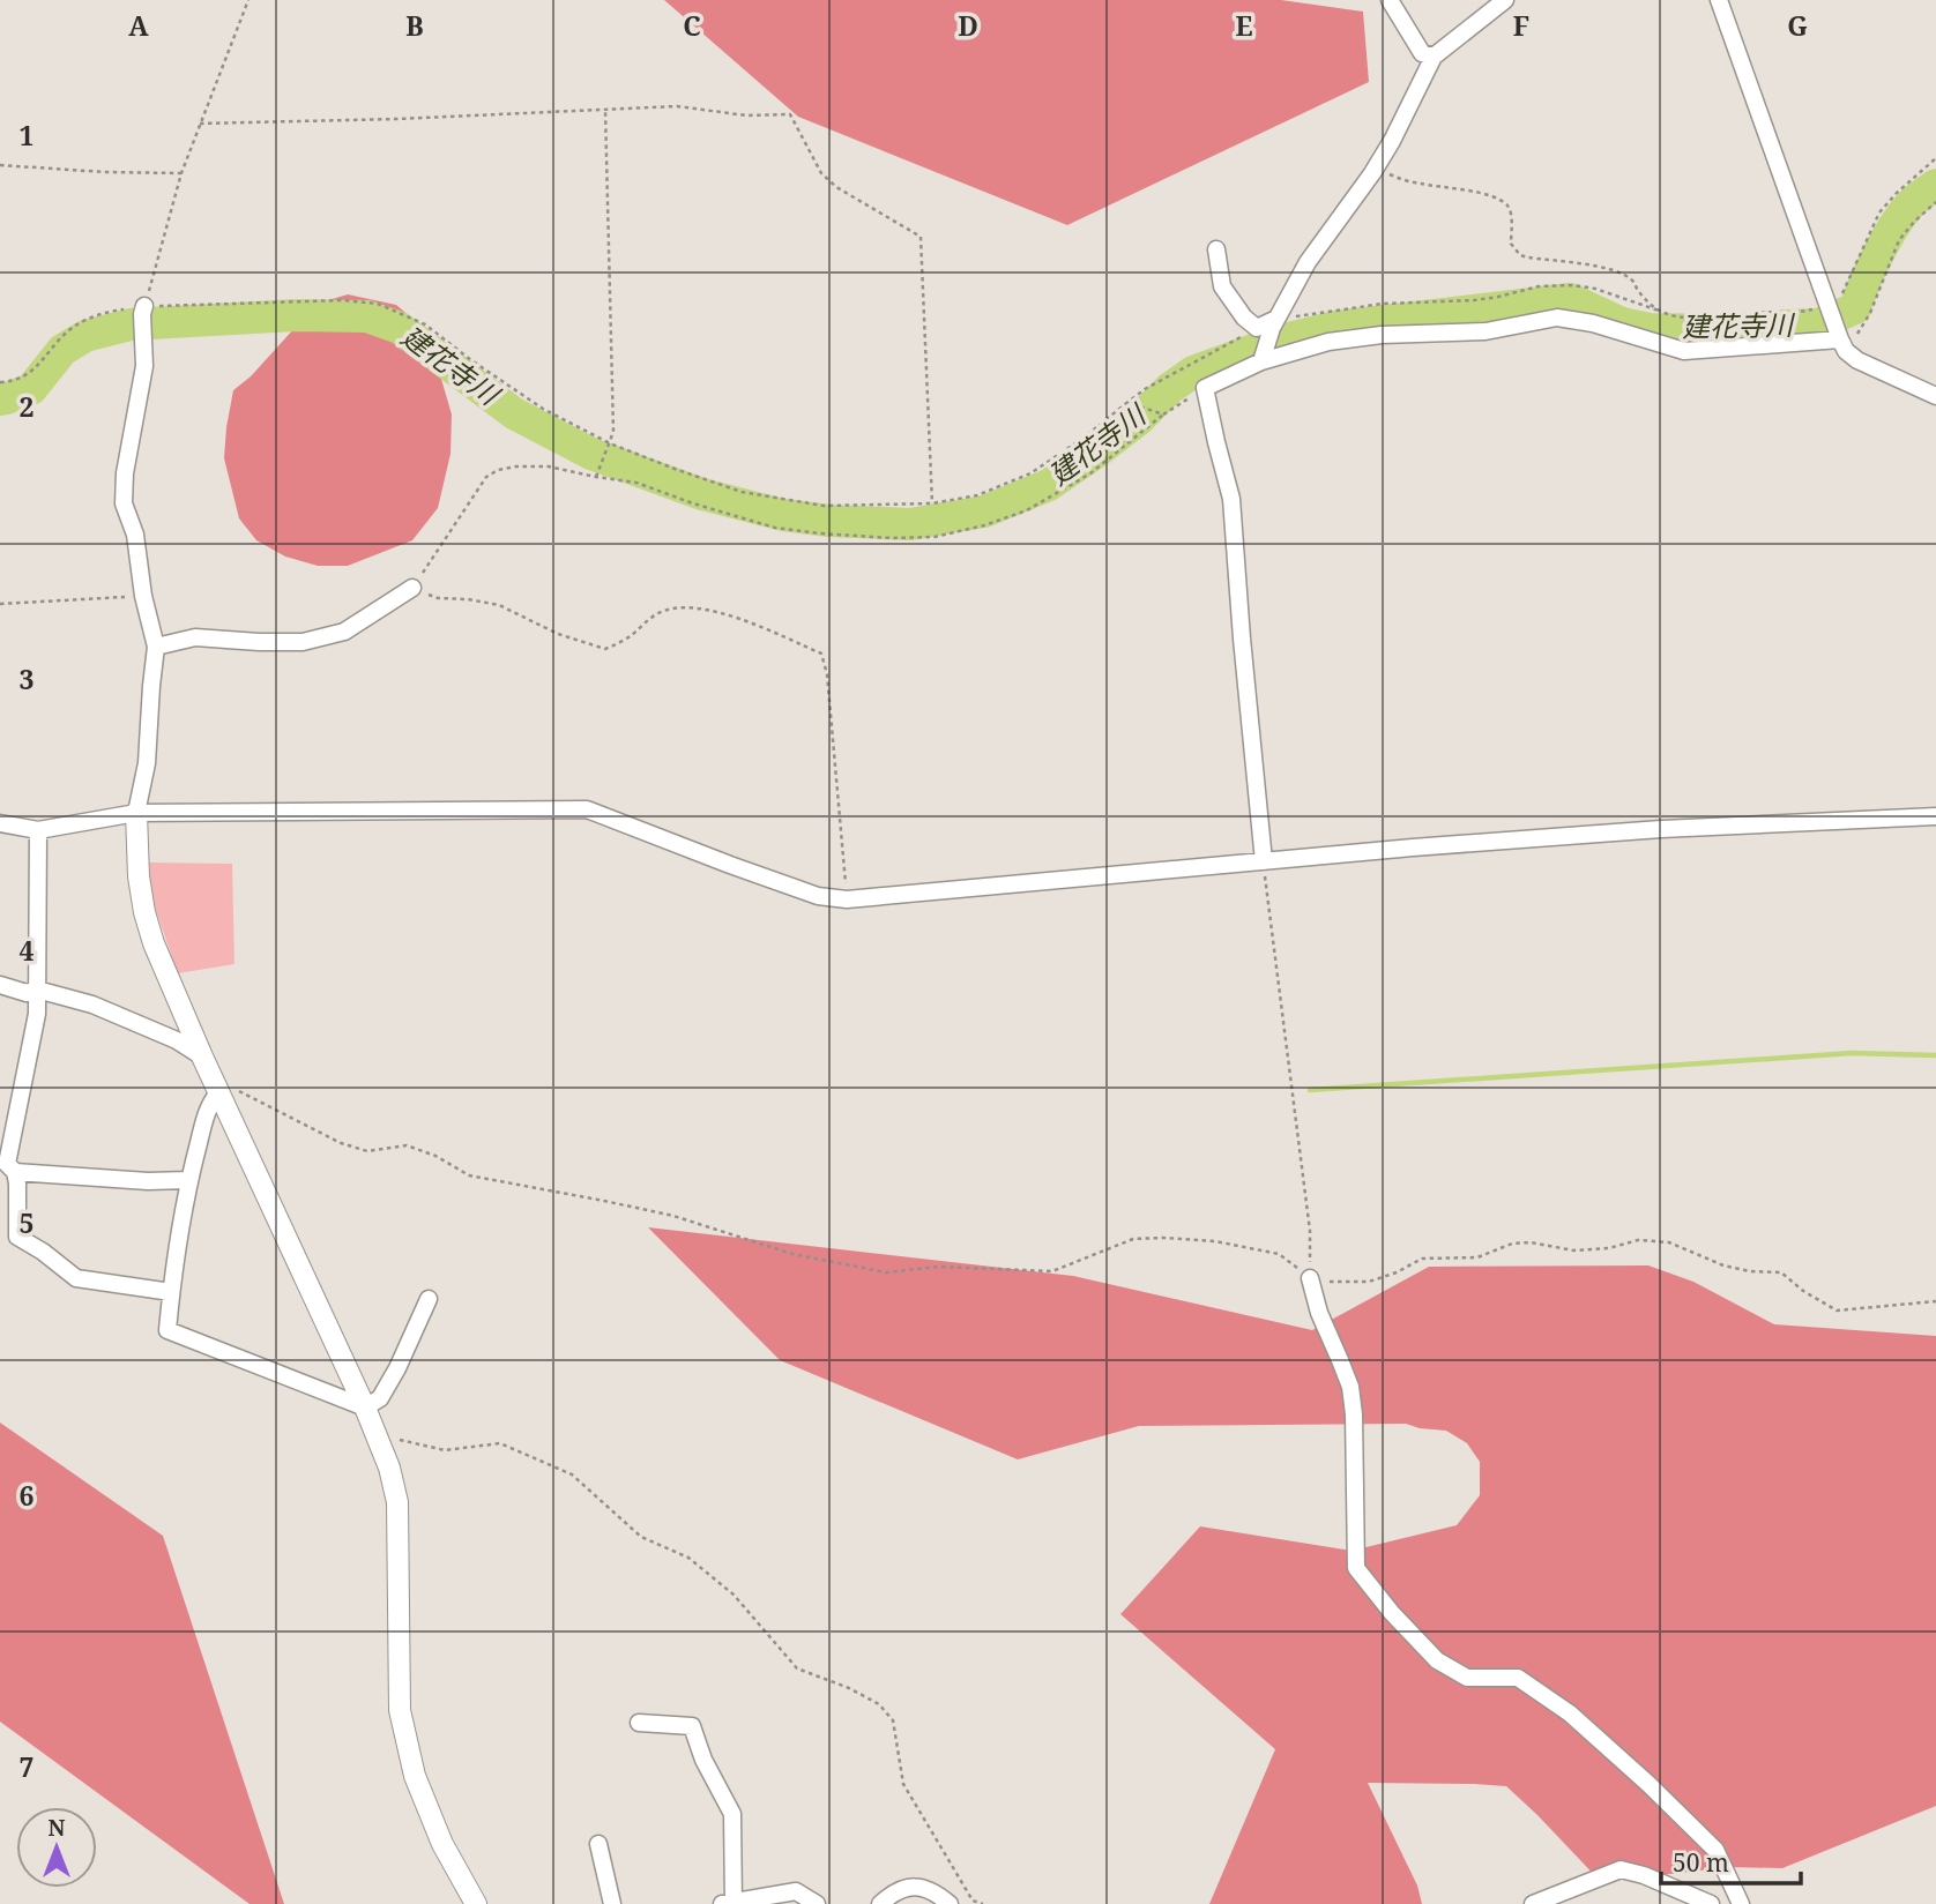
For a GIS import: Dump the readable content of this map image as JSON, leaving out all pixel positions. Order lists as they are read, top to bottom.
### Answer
{
  "water": ["建花寺川"],
  "scale_bar": "50 m",
  "north": "top",
  "grid": {
    "columns": [
      "A",
      "B",
      "C",
      "D",
      "E",
      "F",
      "G"
    ],
    "rows": [
      "1",
      "2",
      "3",
      "4",
      "5",
      "6",
      "7"
    ]
  }
}
